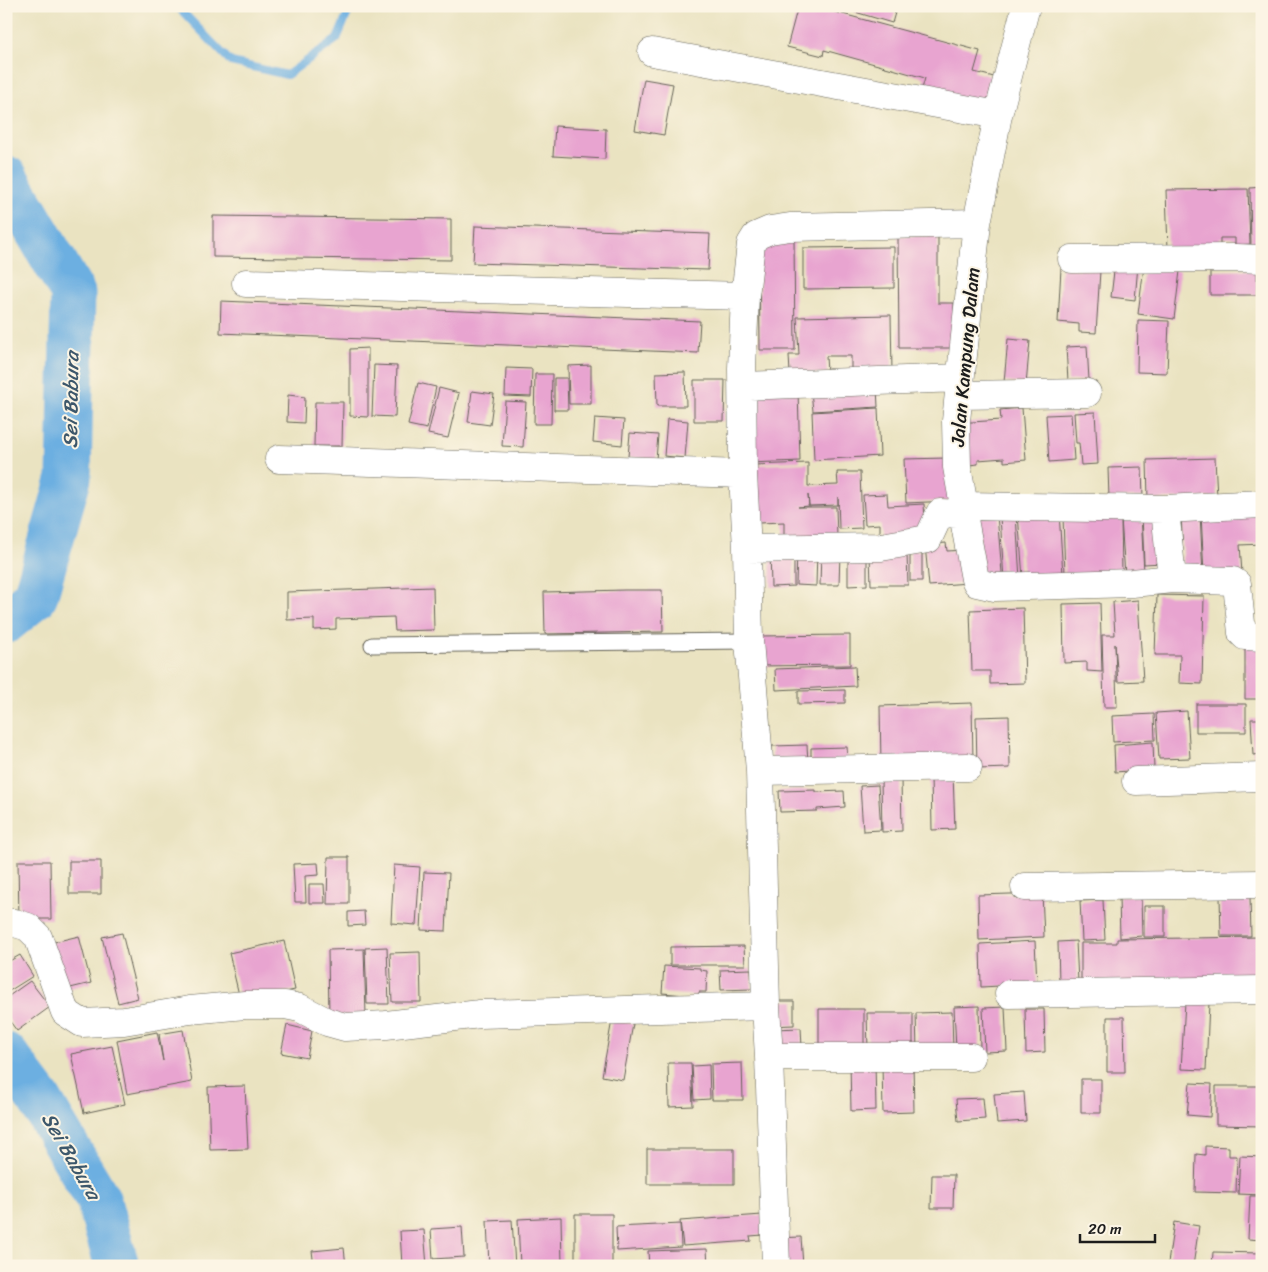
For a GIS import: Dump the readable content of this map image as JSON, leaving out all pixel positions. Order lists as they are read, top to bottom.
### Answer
{
  "streets": {
    "street": ["Jalan Kampung Dalam"]
  },
  "water": ["Sei Babura"],
  "scale_bar": "20 m"
}
